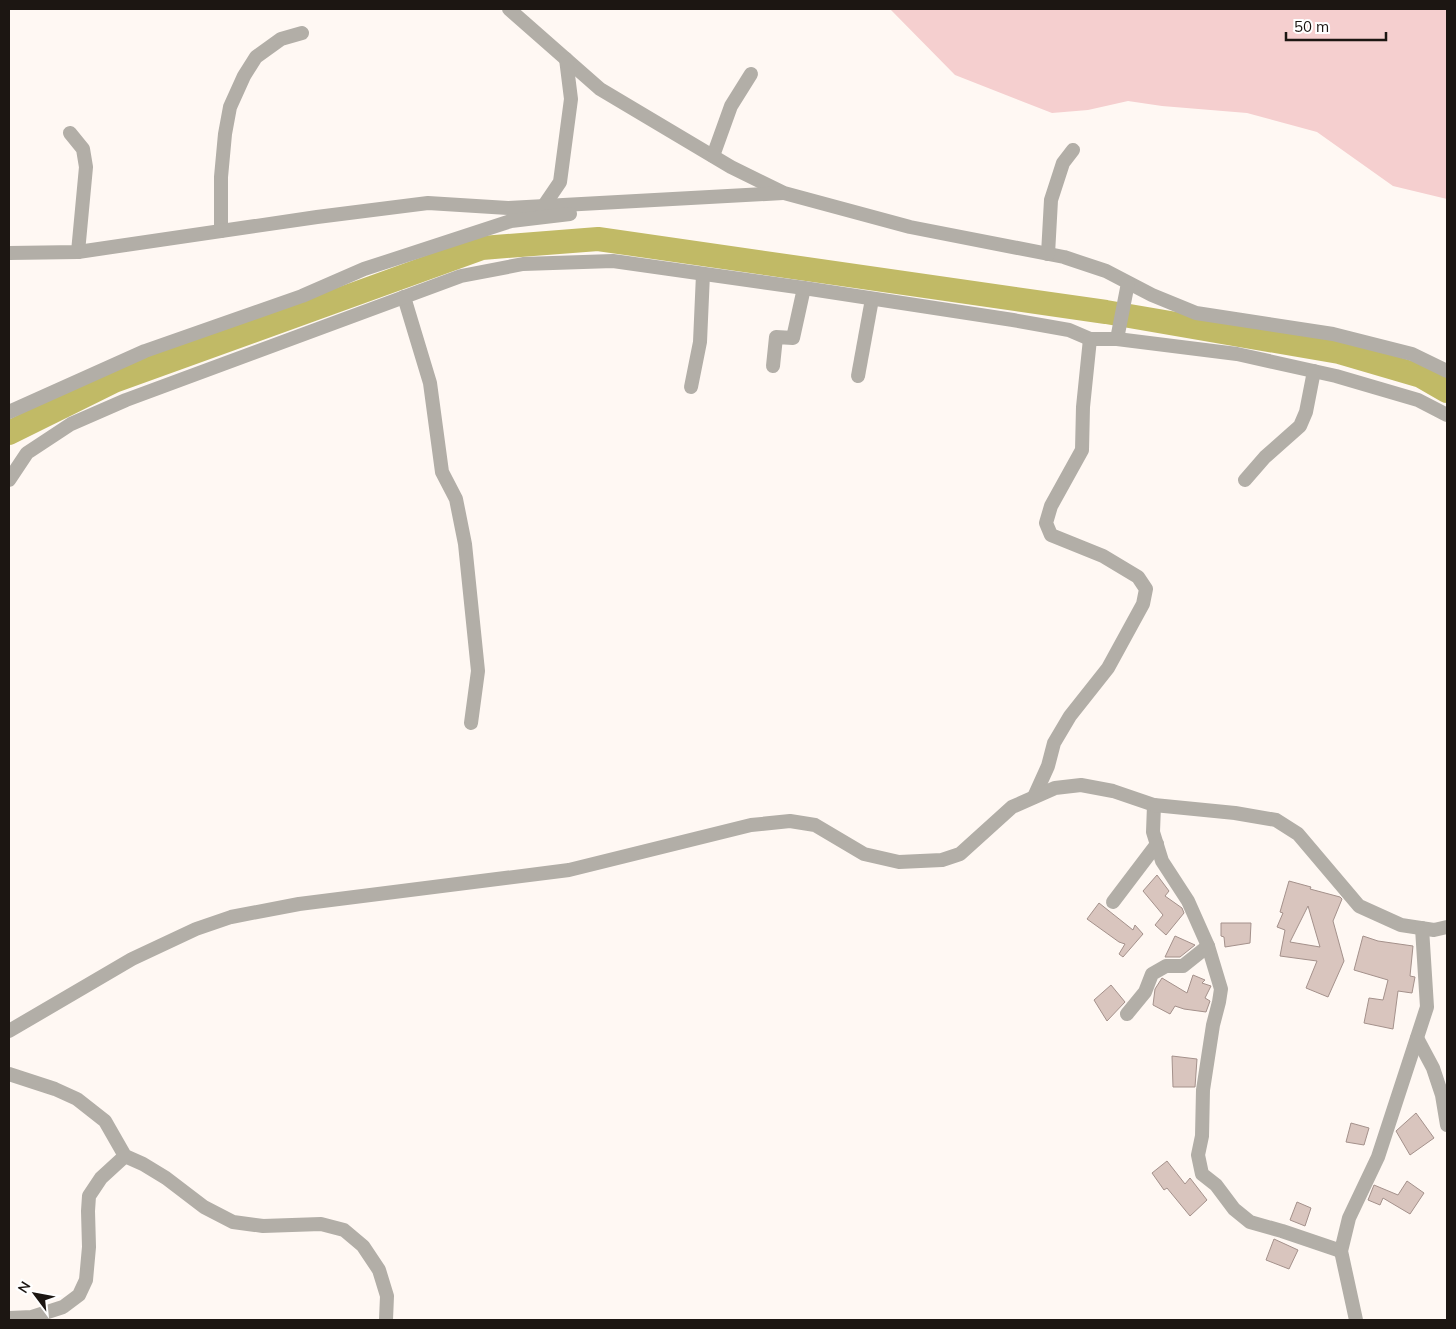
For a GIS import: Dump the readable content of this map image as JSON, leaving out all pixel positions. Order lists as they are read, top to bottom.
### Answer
{
  "scale_bar": "50 m",
  "north": "top left"
}
